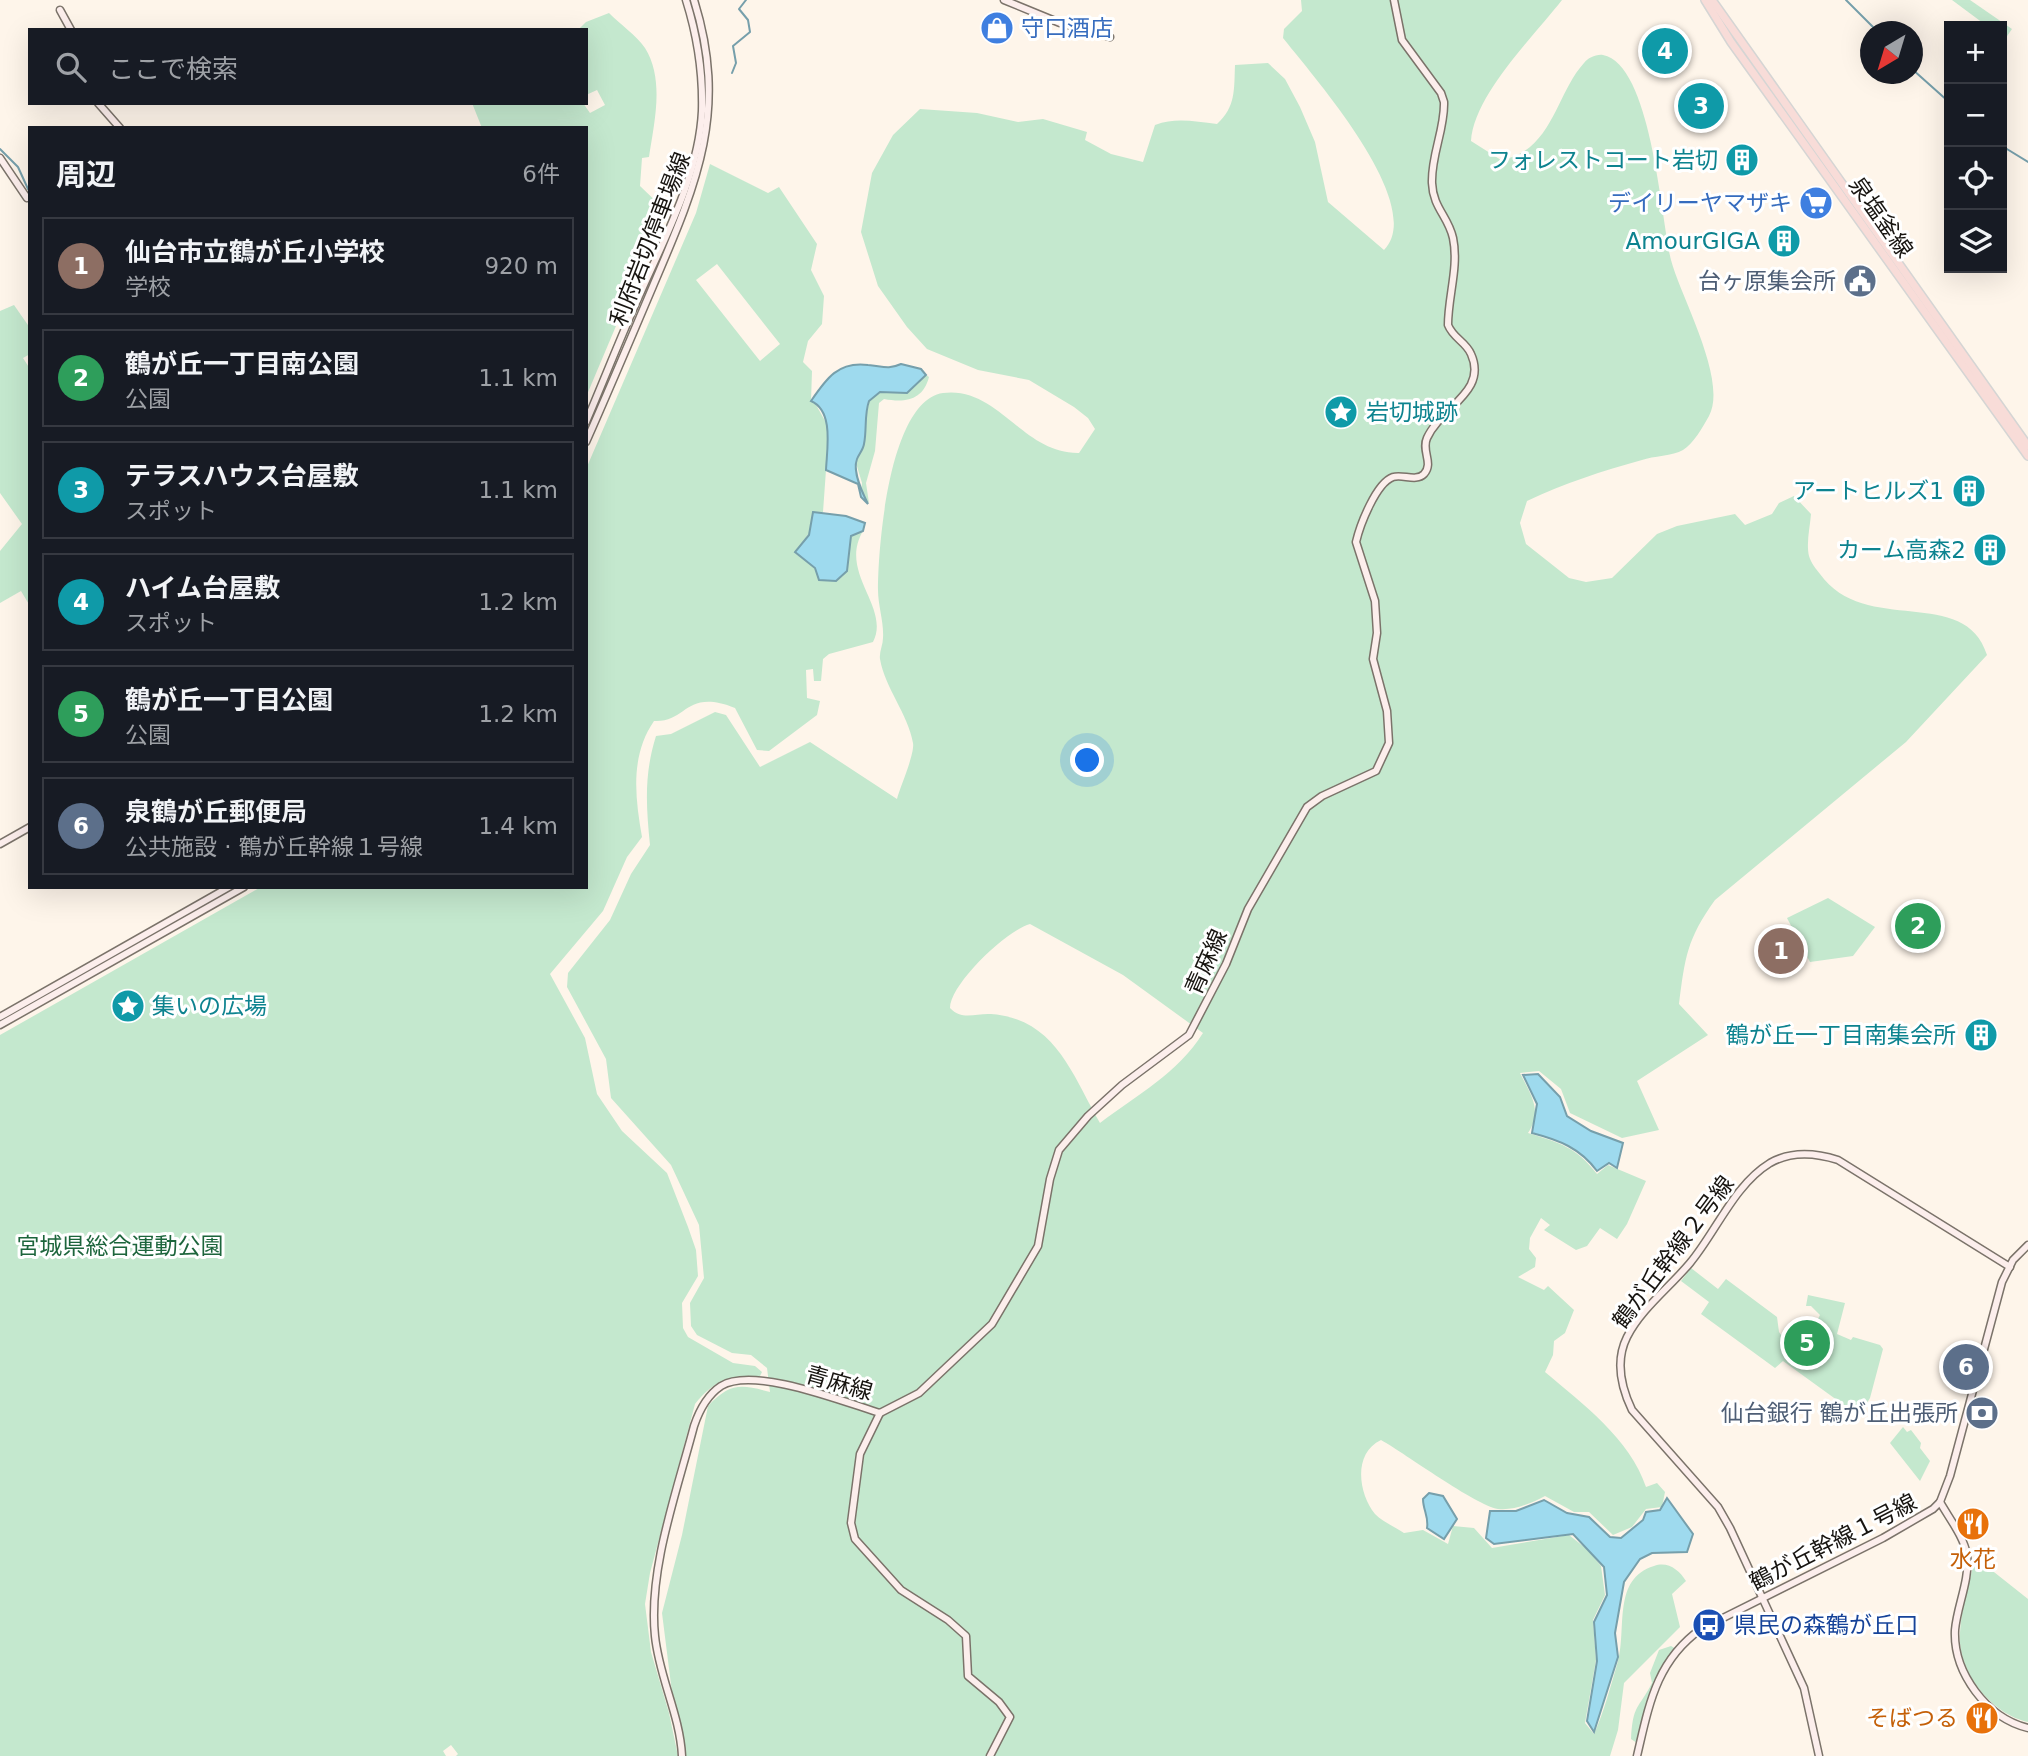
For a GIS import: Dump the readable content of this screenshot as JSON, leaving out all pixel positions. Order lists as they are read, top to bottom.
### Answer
{
  "streets": {
    "main road": ["泉塩釜線"],
    "street": [
      "利府岩切停車場線",
      "青麻線",
      "鶴が丘幹線２号線",
      "鶴が丘幹線１号線"
    ]
  },
  "crossings": [
    ["鶴が丘幹線２号線", "鶴が丘幹線１号線"]
  ],
  "parks": ["宮城県総合運動公園"],
  "places": {
    "shop": ["守口酒店"],
    "building": [
      "フォレストコート岩切",
      "AmourGIGA",
      "アートヒルズ1",
      "カーム高森2",
      "鶴が丘一丁目南集会所"
    ],
    "supermarket": ["デイリーヤマザキ"],
    "public building": ["台ヶ原集会所"],
    "place": ["岩切城跡", "集いの広場"],
    "bank": ["仙台銀行 鶴が丘出張所"],
    "restaurant": ["水花", "そばつる"],
    "bus stop": ["県民の森鶴が丘口"]
  },
  "north": "bottom left",
  "page": {
    "map_buttons": ["+", "−"],
    "pins": [
      "4",
      "3",
      "2",
      "1",
      "5",
      "6"
    ],
    "search": "ここで検索",
    "heading": ["周辺", "6件"],
    "list": [
      {
        "mark": "1",
        "name": "仙台市立鶴が丘小学校",
        "note": "学校",
        "value": "920 m"
      },
      {
        "mark": "2",
        "name": "鶴が丘一丁目南公園",
        "note": "公園",
        "value": "1.1 km"
      },
      {
        "mark": "3",
        "name": "テラスハウス台屋敷",
        "note": "スポット",
        "value": "1.1 km"
      },
      {
        "mark": "4",
        "name": "ハイム台屋敷",
        "note": "スポット",
        "value": "1.2 km"
      },
      {
        "mark": "5",
        "name": "鶴が丘一丁目公園",
        "note": "公園",
        "value": "1.2 km"
      },
      {
        "mark": "6",
        "name": "泉鶴が丘郵便局",
        "note": "公共施設 · 鶴が丘幹線１号線",
        "value": "1.4 km"
      }
    ]
  }
}
